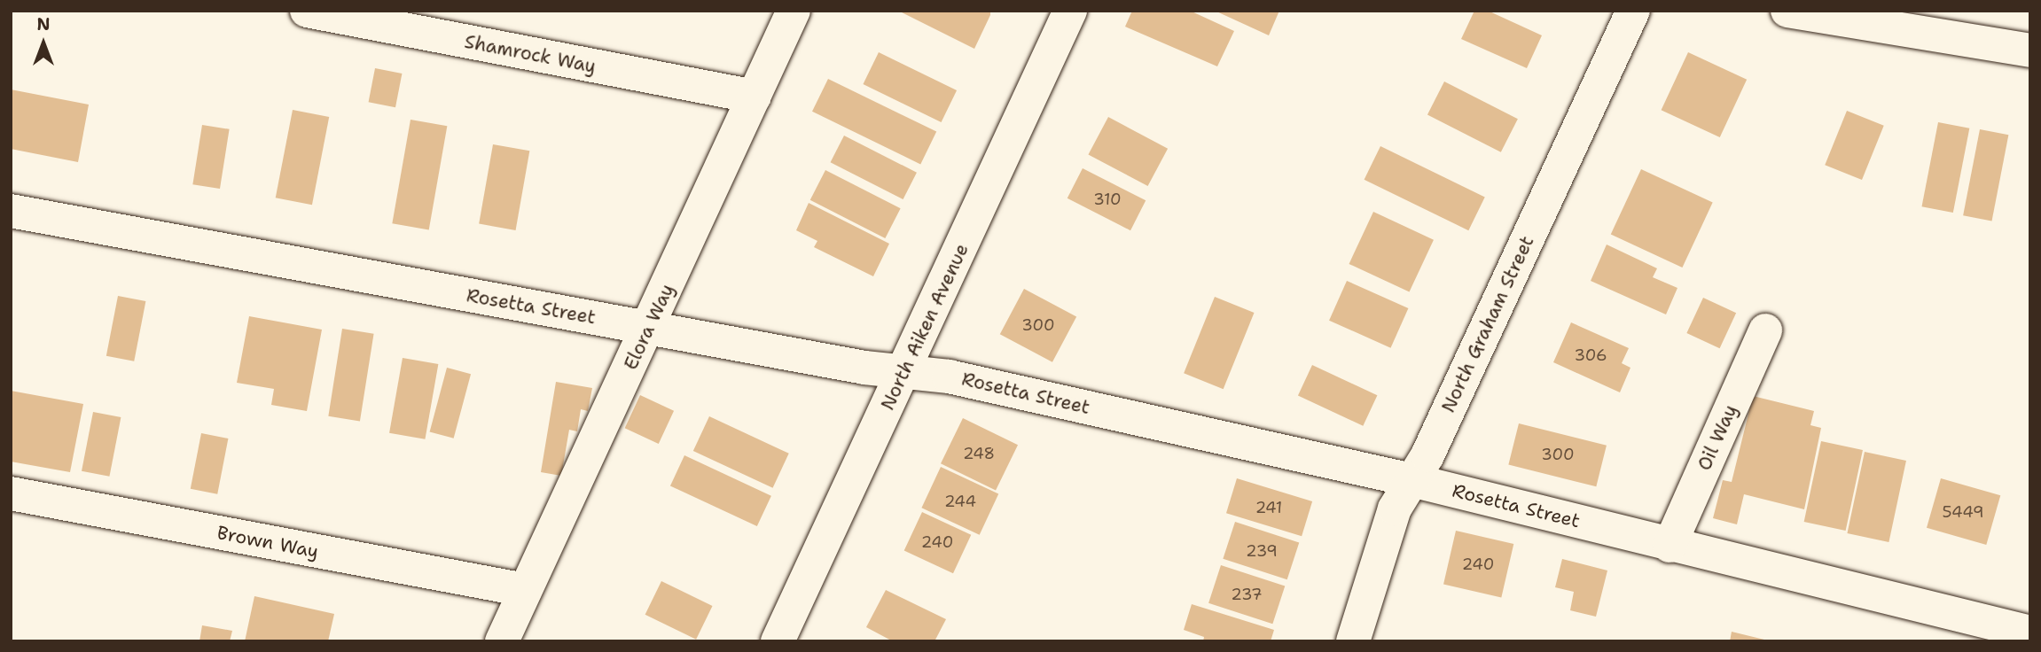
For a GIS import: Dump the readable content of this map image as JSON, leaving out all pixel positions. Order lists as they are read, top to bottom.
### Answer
{
  "streets": {
    "street": [
      "Shamrock Way",
      "Rosetta Street",
      "North Graham Street",
      "Elora Way",
      "North Aiken Avenue",
      "Oil Way",
      "Brown Way"
    ]
  },
  "crossings": [
    ["Shamrock Way", "Elora Way"],
    ["Rosetta Street", "North Graham Street"],
    ["Rosetta Street", "Elora Way"],
    ["Rosetta Street", "North Aiken Avenue"],
    ["Rosetta Street", "Oil Way"],
    ["Elora Way", "Brown Way"]
  ],
  "house_numbers": [
    "310",
    "300",
    "306",
    "248",
    "300",
    "244",
    "241",
    "5449",
    "240",
    "239",
    "240",
    "237"
  ],
  "north": "top"
}
